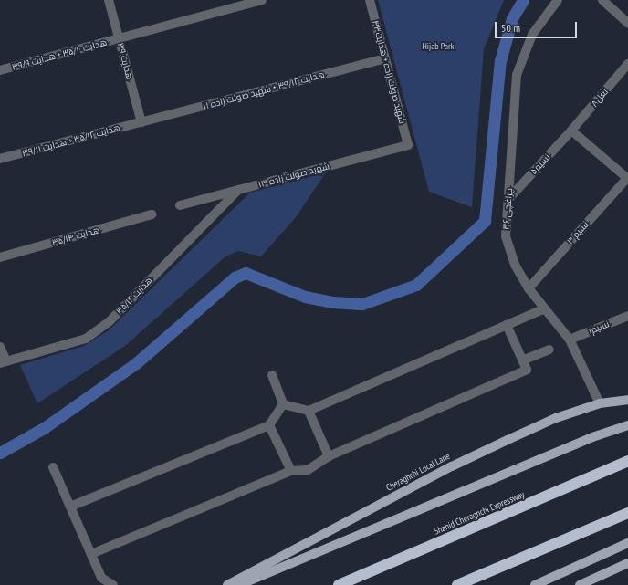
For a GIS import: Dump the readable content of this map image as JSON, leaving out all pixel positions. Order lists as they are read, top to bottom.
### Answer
{
  "streets": {
    "highway": ["Shahid Cheraghchi Expressway"],
    "main road": ["Cheraghchi Local Lane"],
    "street": [
      "هدایت ۳۵/۱۰ + هدایت ۳۹/۹",
      "هدایت ۳۹",
      "شهید صولت زاده + هدایت۴۳",
      "هدایت ۳۹/۱۲ + شهید صولت زاده ۱۱",
      "لعل۸",
      "هدایت ۳۵/۱۲ + هدایت ۳۹/۱۱",
      "نسیم۵",
      "شهید صولت زاده ۱۳",
      "چراغچی ۳۶",
      "نسیم ۳",
      "هدایت ۳۵/۱۴",
      "هدایت ۳۵/۱۶",
      "نسیم۱"
    ]
  },
  "crossings": [
    ["هدایت ۳۵/۱۰ + هدایت ۳۹/۹", "هدایت ۳۹"],
    ["هدایت ۳۹", "هدایت ۳۹/۱۲ + شهید صولت زاده ۱۱"],
    ["هدایت ۳۹", "هدایت ۳۵/۱۲ + هدایت ۳۹/۱۱"],
    ["شهید صولت زاده + هدایت۴۳", "هدایت ۳۹/۱۲ + شهید صولت زاده ۱۱"],
    ["شهید صولت زاده + هدایت۴۳", "شهید صولت زاده ۱۳"],
    ["هدایت ۳۹/۱۲ + شهید صولت زاده ۱۱", "هدایت ۳۵/۱۲ + هدایت ۳۹/۱۱"],
    ["لعل۸", "نسیم۵"],
    ["نسیم۵", "چراغچی ۳۶"],
    ["شهید صولت زاده ۱۳", "هدایت ۳۵/۱۶"],
    ["چراغچی ۳۶", "نسیم ۳"],
    ["چراغچی ۳۶", "نسیم۱"],
    ["چراغچی ۳۶", "Cheraghchi Local Lane"]
  ],
  "parks": ["Hijab Park"],
  "scale_bar": "50 m"
}
